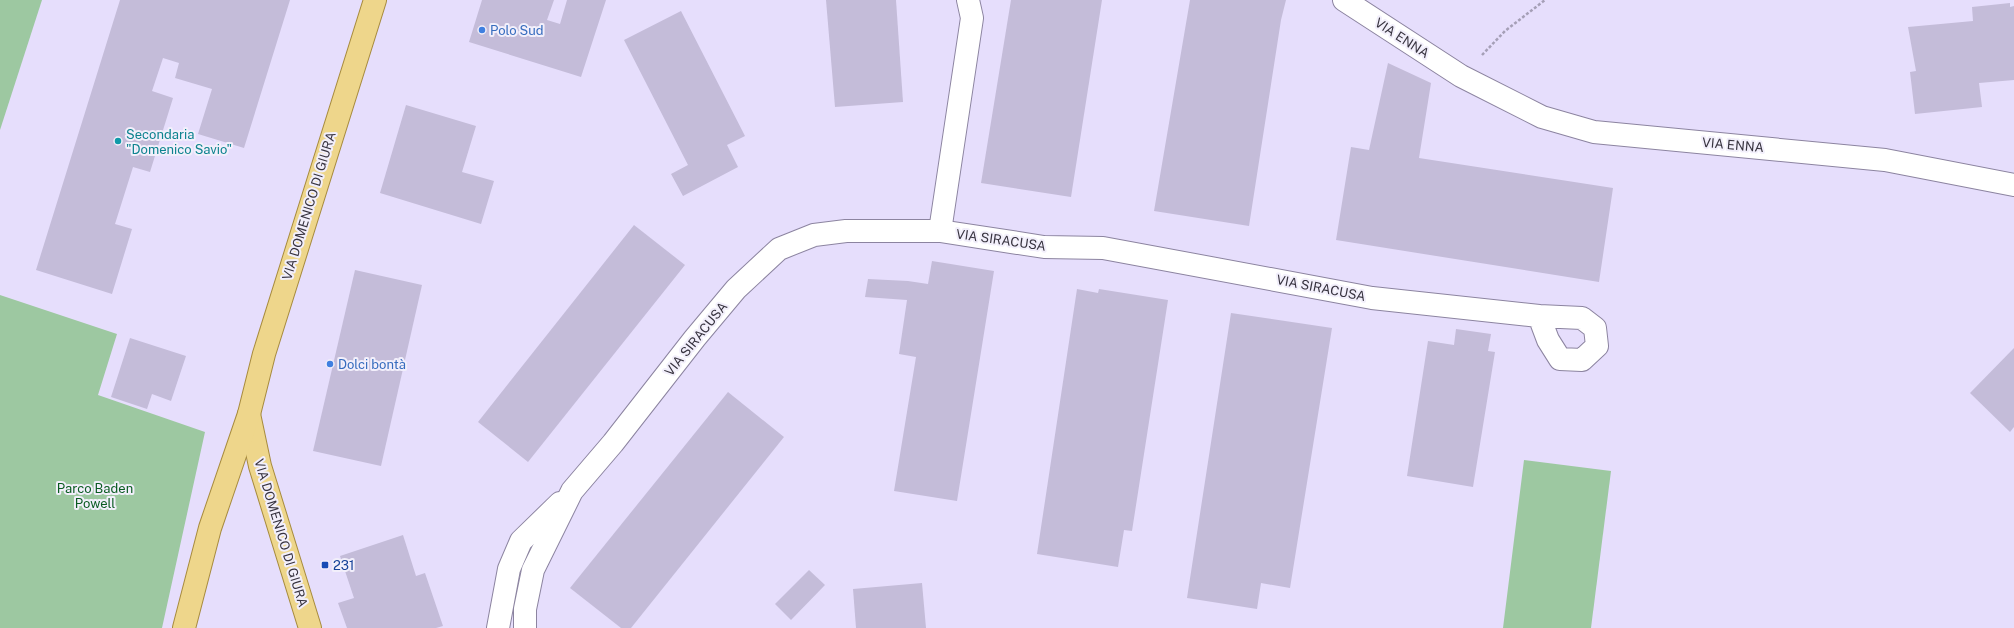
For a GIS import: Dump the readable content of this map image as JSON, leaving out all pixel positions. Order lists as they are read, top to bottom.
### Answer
{
  "streets": {
    "main road": ["VIA DOMENICO DI GIURA"],
    "street": ["VIA ENNA", "VIA SIRACUSA"]
  },
  "parks": ["Parco Baden Powell"],
  "places": {
    "other": ["Polo Sud", "Secondaria \"Domenico Savio\"", "Dolci bontà"],
    "transit": ["231"]
  }
}
